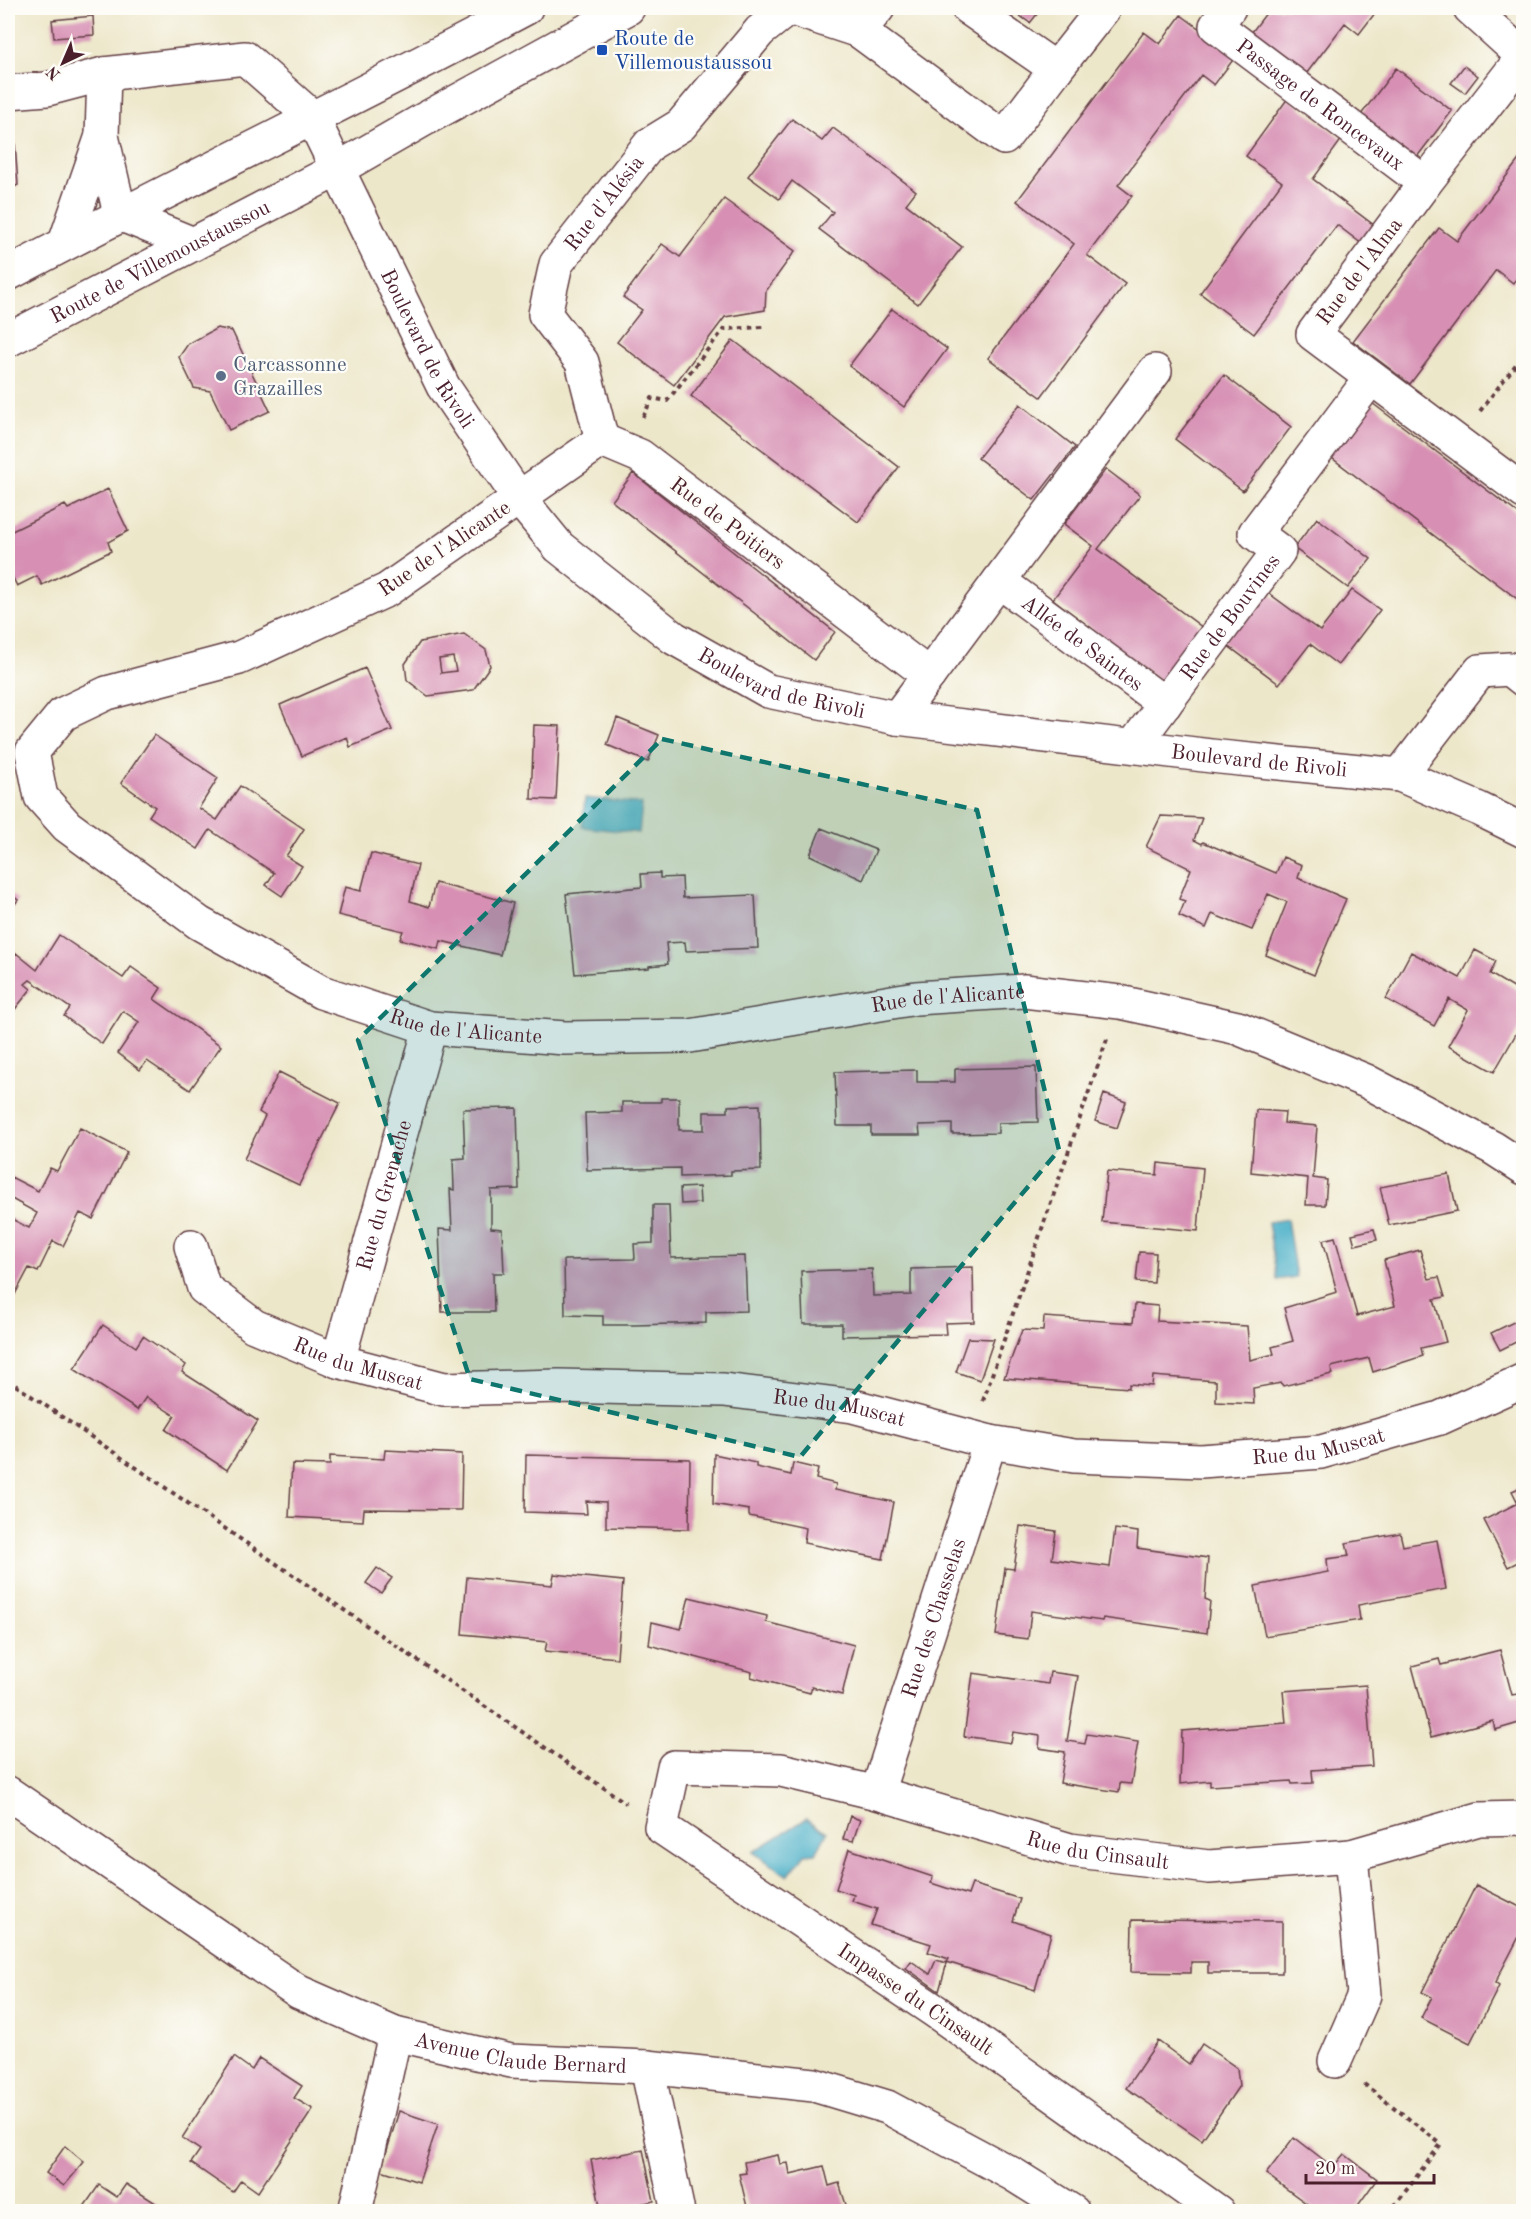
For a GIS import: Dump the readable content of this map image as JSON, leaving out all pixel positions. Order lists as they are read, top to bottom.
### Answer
{
  "streets": {
    "street": [
      "Passage de Roncevaux",
      "Rue d'Alésia",
      "Route de Villemoustaussou",
      "Rue de l'Alma",
      "Boulevard de Rivoli",
      "Rue de Poitiers",
      "Rue de l'Alicante",
      "Rue de Bouvines",
      "Allée de Saintes",
      "Rue du Grenache",
      "Rue du Muscat",
      "Rue des Chasselas",
      "Rue du Cinsault",
      "Impasse du Cinsault",
      "Avenue Claude Bernard"
    ]
  },
  "crossings": [
    ["Passage de Roncevaux", "Rue de l'Alma"],
    ["Rue d'Alésia", "Rue de Poitiers"],
    ["Route de Villemoustaussou", "Boulevard de Rivoli"],
    ["Rue de l'Alma", "Rue de Bouvines"],
    ["Boulevard de Rivoli", "Rue de l'Alicante"],
    ["Boulevard de Rivoli", "Rue de Bouvines"],
    ["Rue de l'Alicante", "Rue du Grenache"],
    ["Rue de Bouvines", "Allée de Saintes"],
    ["Rue du Grenache", "Rue du Muscat"],
    ["Rue du Muscat", "Rue des Chasselas"],
    ["Rue des Chasselas", "Rue du Cinsault"],
    ["Rue du Cinsault", "Impasse du Cinsault"]
  ],
  "places": {
    "transit": ["Route de Villemoustaussou"],
    "other": ["Carcassonne Grazailles"]
  },
  "scale_bar": "20 m",
  "north": "bottom left"
}
